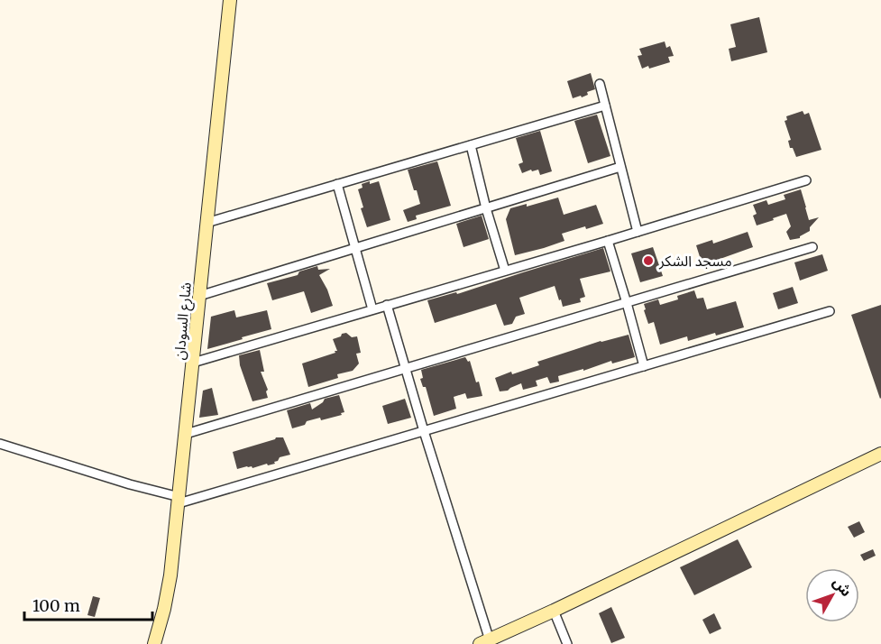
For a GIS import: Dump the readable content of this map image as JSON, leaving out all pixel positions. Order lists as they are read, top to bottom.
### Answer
{
  "streets": {
    "main road": ["شارع السودان"]
  },
  "places": ["مسجد الشكر"],
  "scale_bar": "100 m",
  "north": "top right"
}
